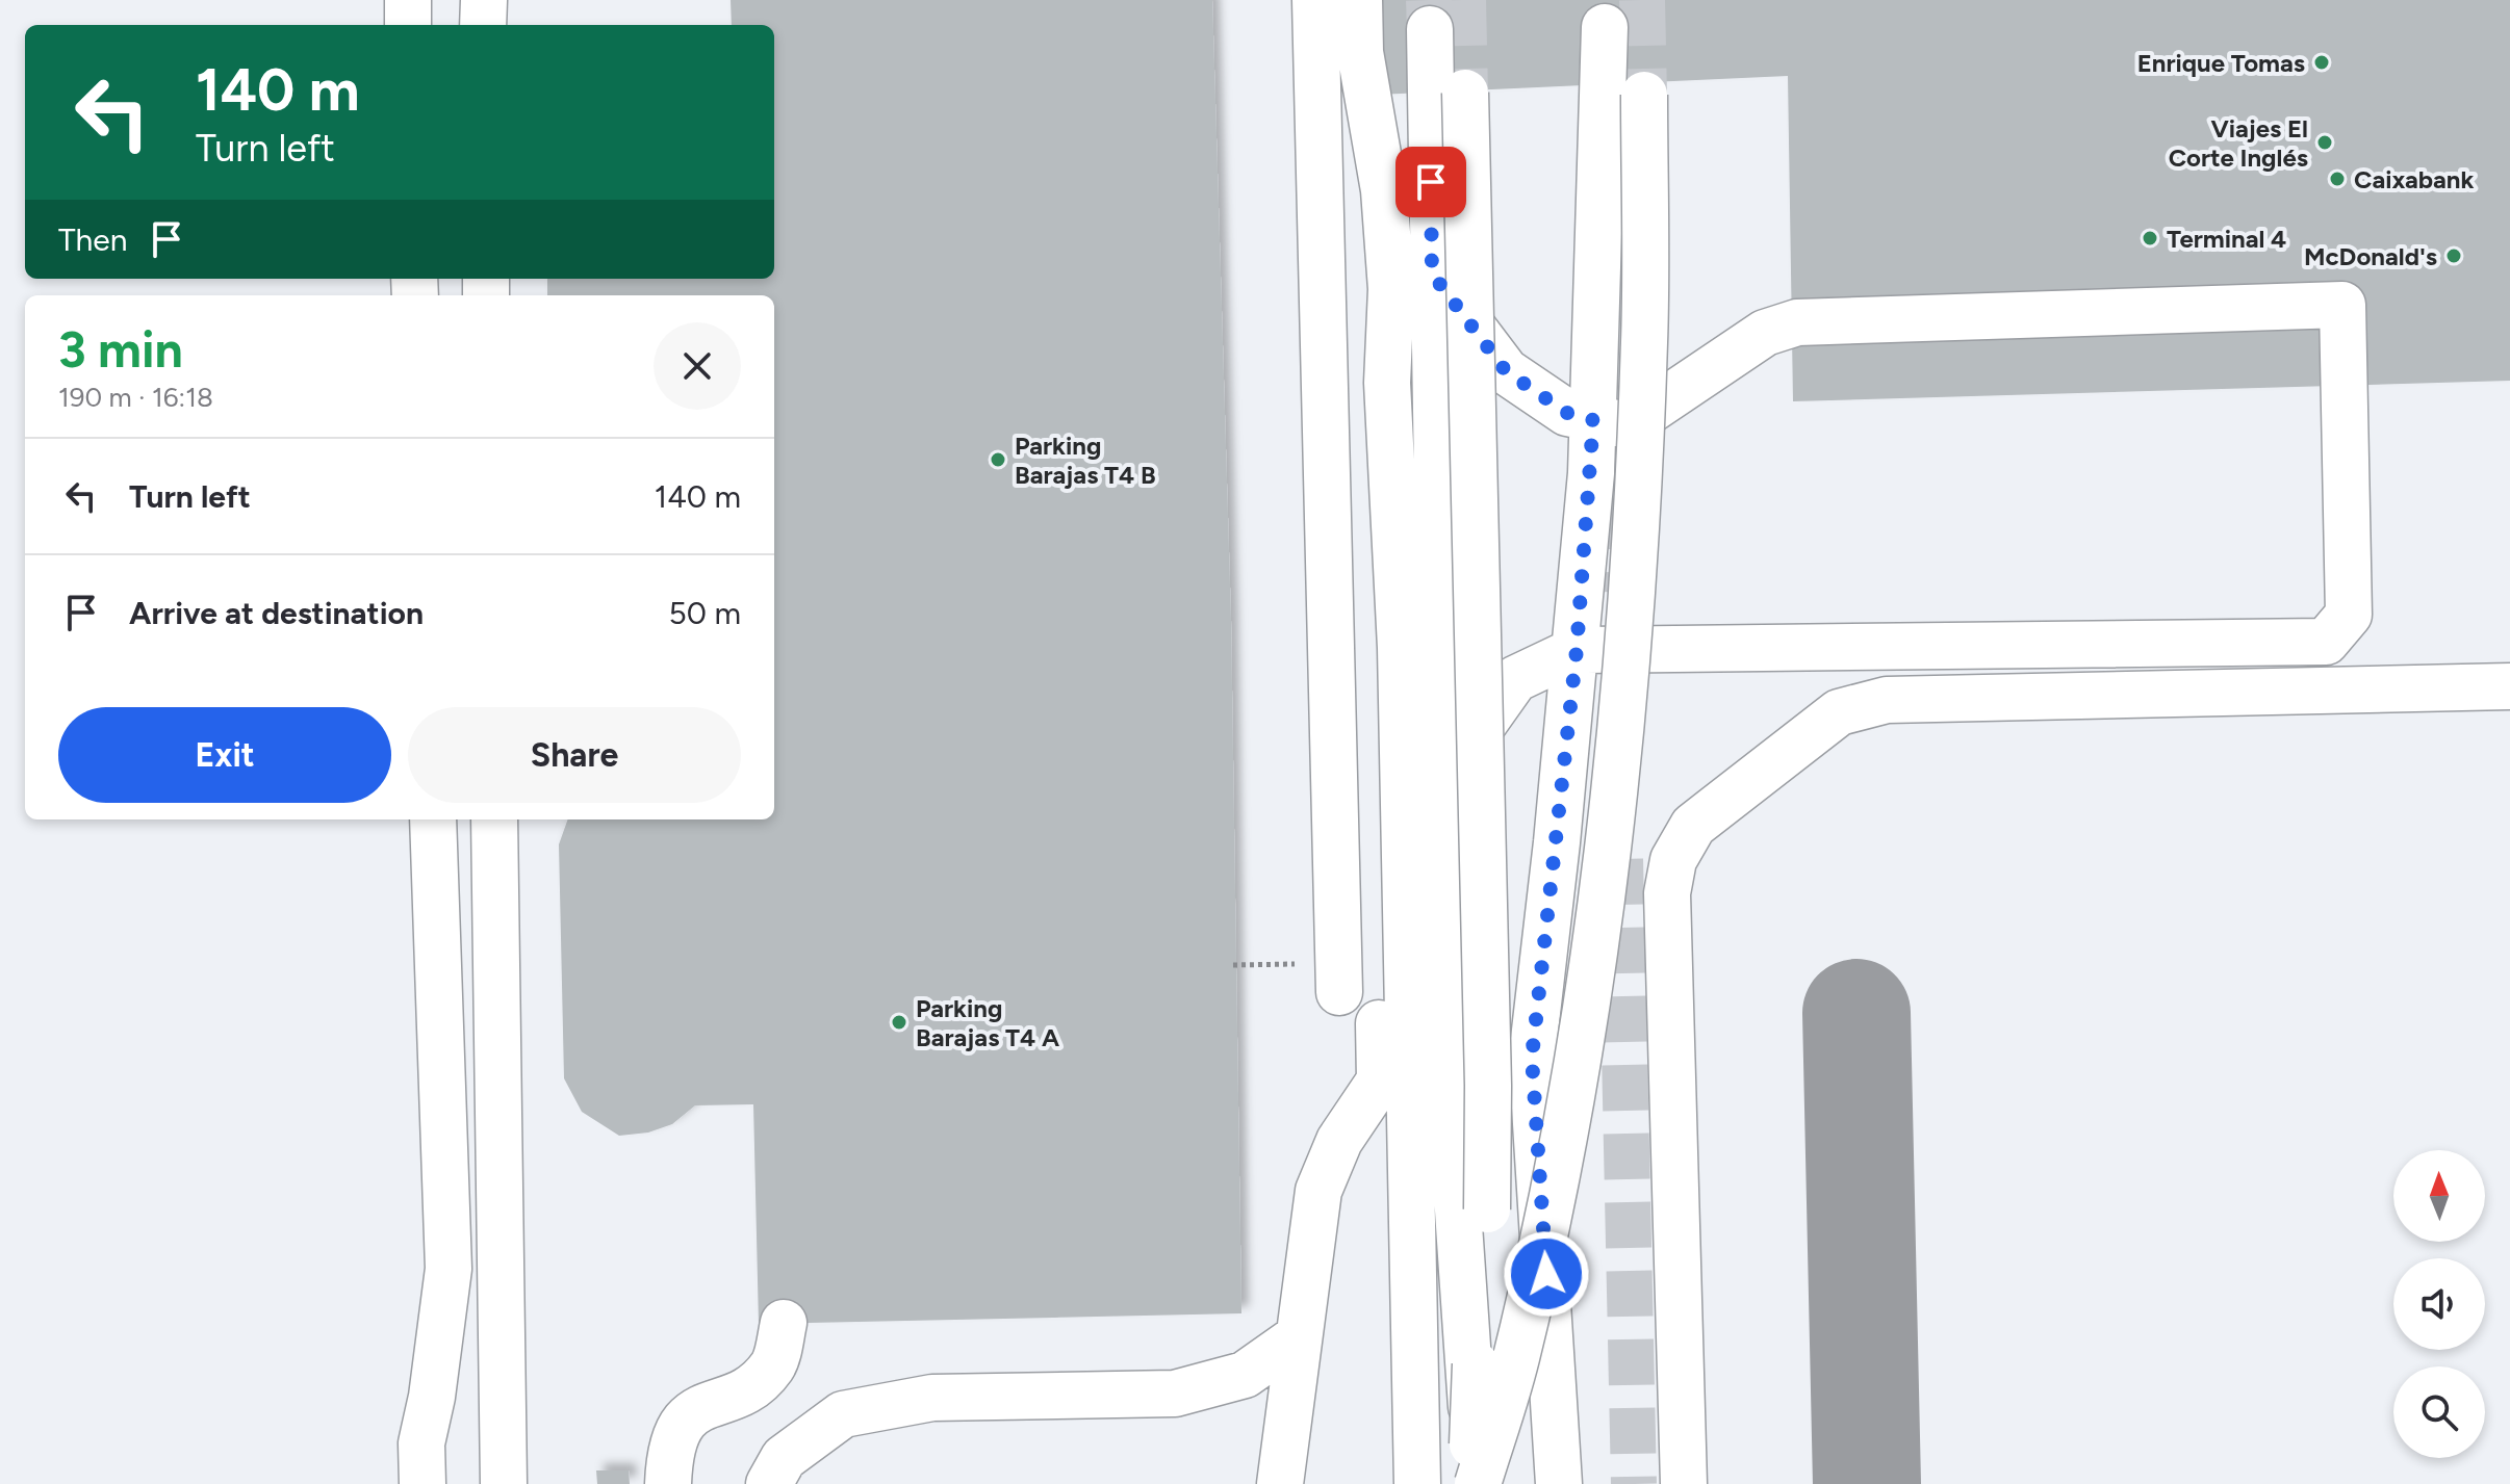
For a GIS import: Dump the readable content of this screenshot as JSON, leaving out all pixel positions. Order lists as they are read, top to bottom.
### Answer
{
  "places": [
    "Enrique Tomas",
    "Viajes El Corte Inglés",
    "Caixabank",
    "Terminal 4",
    "McDonald's",
    "Parking Barajas T4 B",
    "Parking Barajas T4 A"
  ],
  "north": "top",
  "page": {
    "turn": ["140 m", "Turn left"],
    "then": "Then",
    "heading": ["3 min", "190 m · 16:18"],
    "list": [
      {
        "name": "Turn left",
        "value": "140 m"
      },
      {
        "name": "Arrive at destination",
        "value": "50 m"
      }
    ],
    "buttons": ["Exit", "Share"]
  }
}
